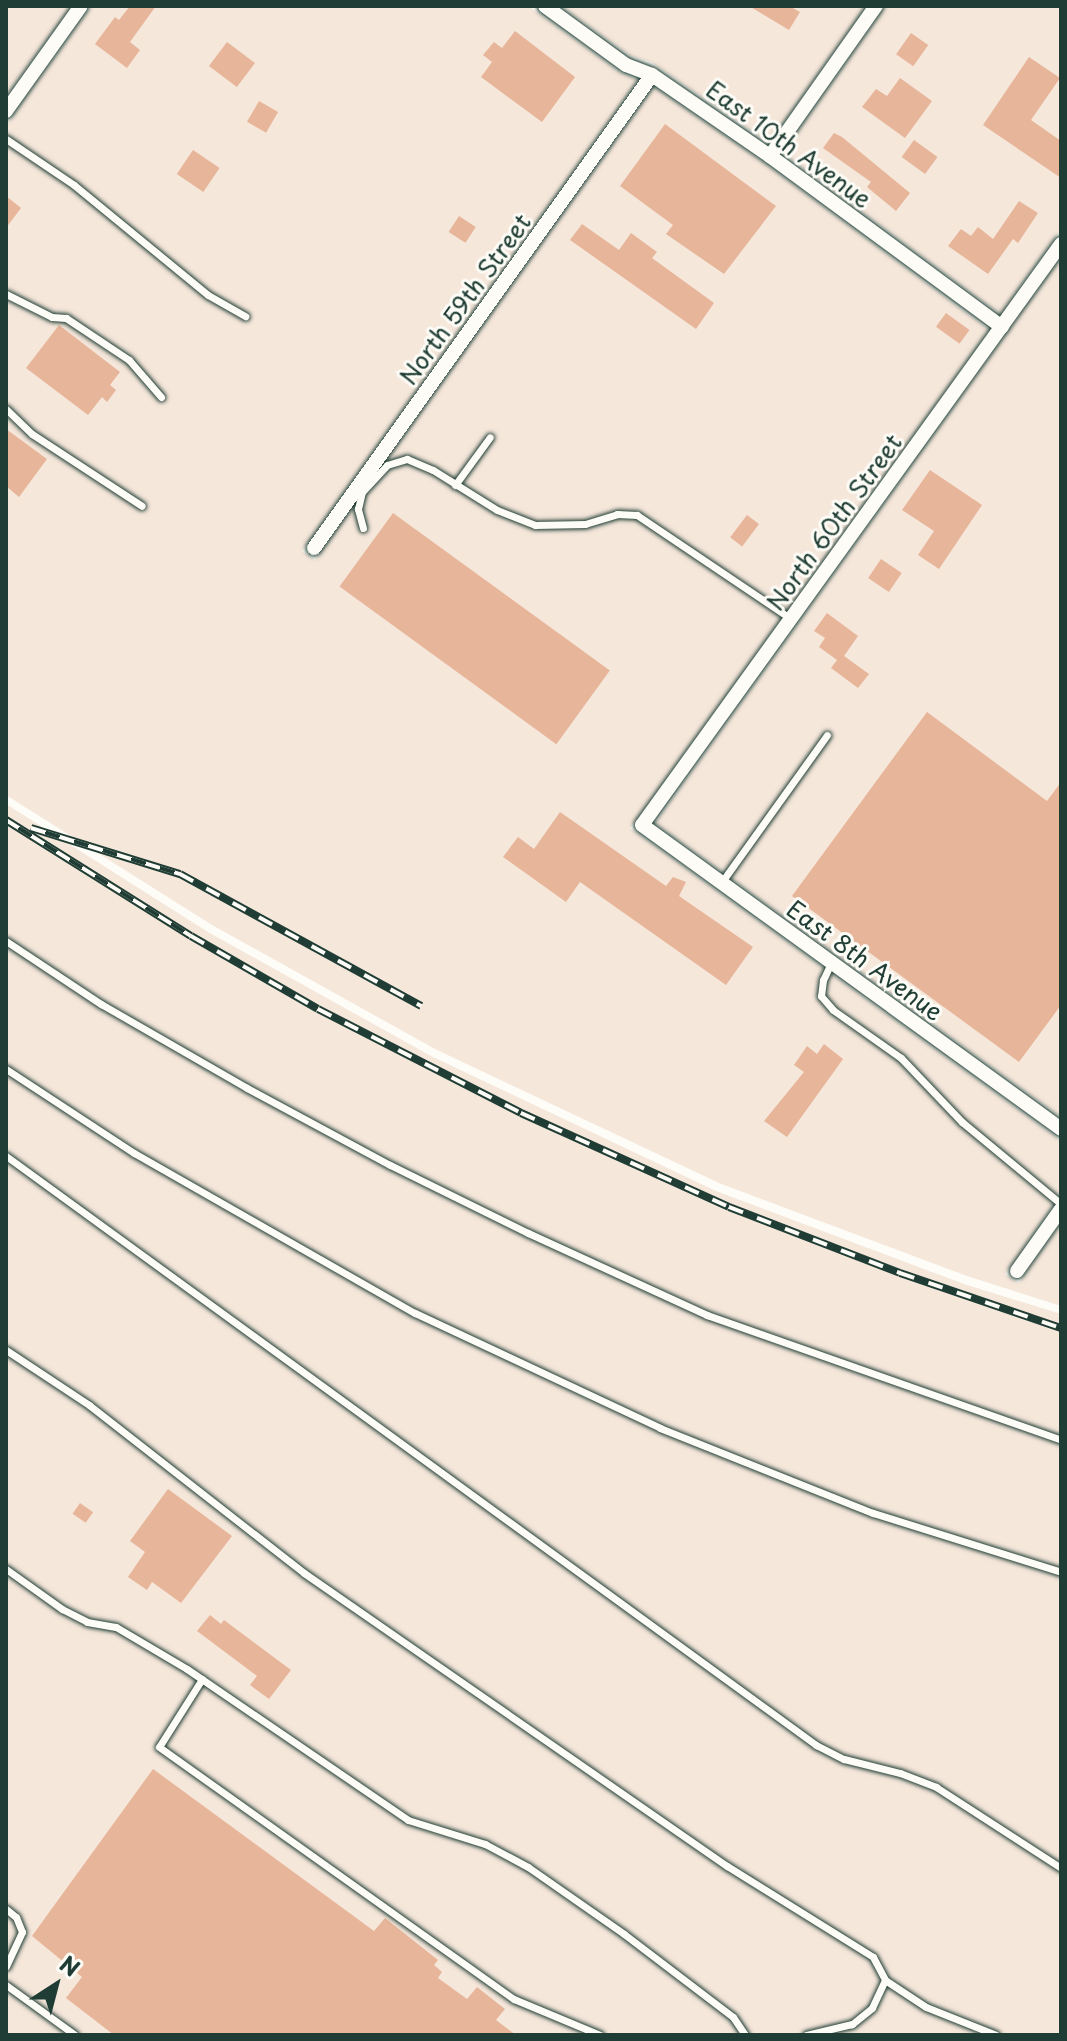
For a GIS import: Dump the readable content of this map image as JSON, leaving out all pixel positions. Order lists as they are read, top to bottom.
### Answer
{
  "streets": {
    "street": [
      "East 10th Avenue",
      "North 59th Street",
      "North 60th Street",
      "East 8th Avenue"
    ]
  },
  "crossings": [
    ["East 10th Avenue", "North 59th Street"],
    ["East 10th Avenue", "North 60th Street"],
    ["North 60th Street", "East 8th Avenue"]
  ],
  "north": "top right"
}
